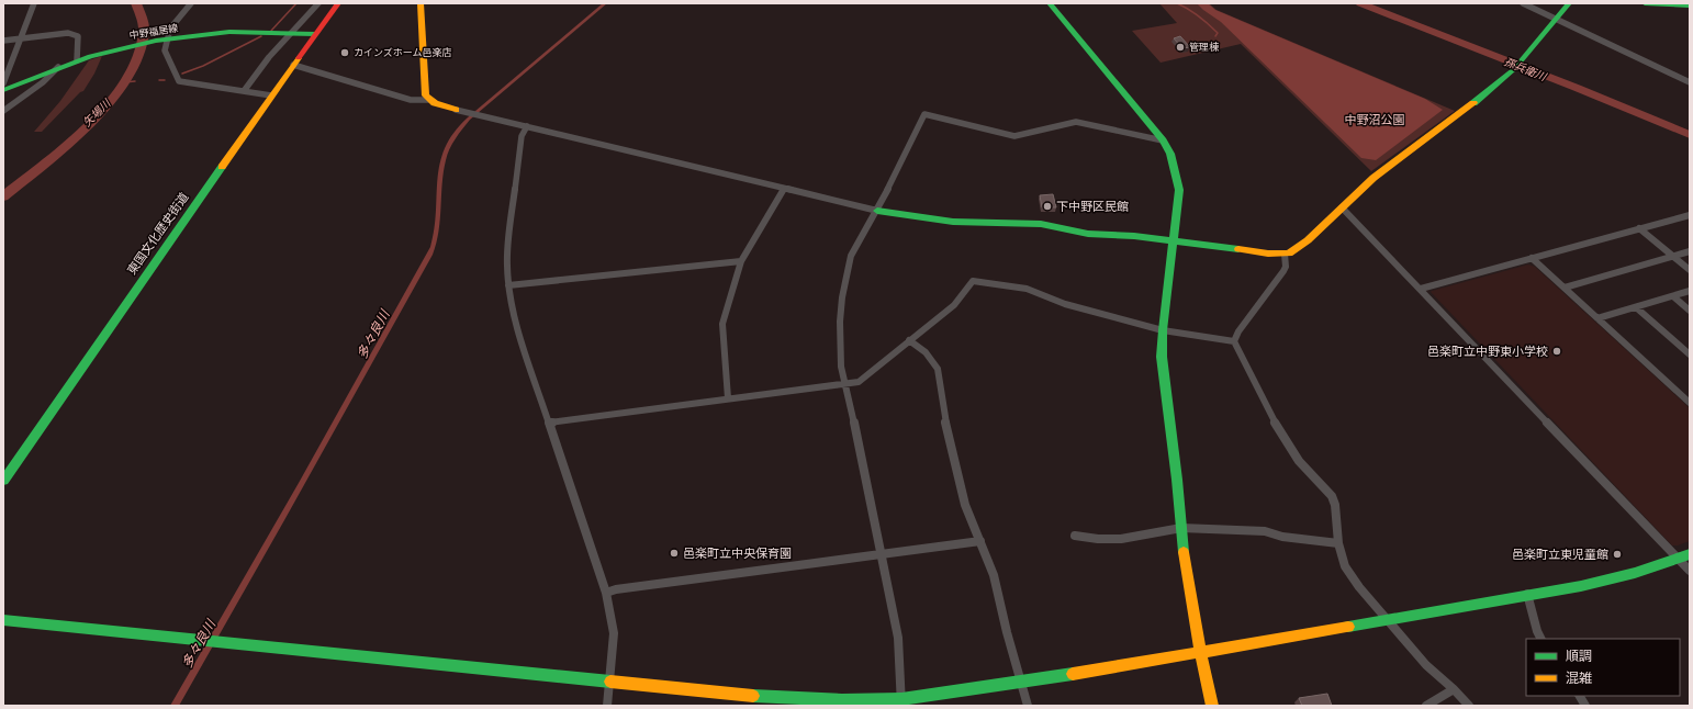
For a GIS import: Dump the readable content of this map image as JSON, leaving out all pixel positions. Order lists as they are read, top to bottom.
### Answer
{
  "streets": {
    "main road": ["中野福居線", "東国文化歴史街道"]
  },
  "crossings": [
    ["中野福居線", "東国文化歴史街道"]
  ],
  "water": ["孫兵衛川", "矢場川", "多々良川"],
  "parks": ["中野沼公園"],
  "places": [
    "管理棟",
    "カインズホーム邑楽店",
    "下中野区民館",
    "邑楽町立中野東小学校",
    "邑楽町立中央保育園",
    "邑楽町立東児童館"
  ],
  "legend": ["順調", "混雑"]
}
